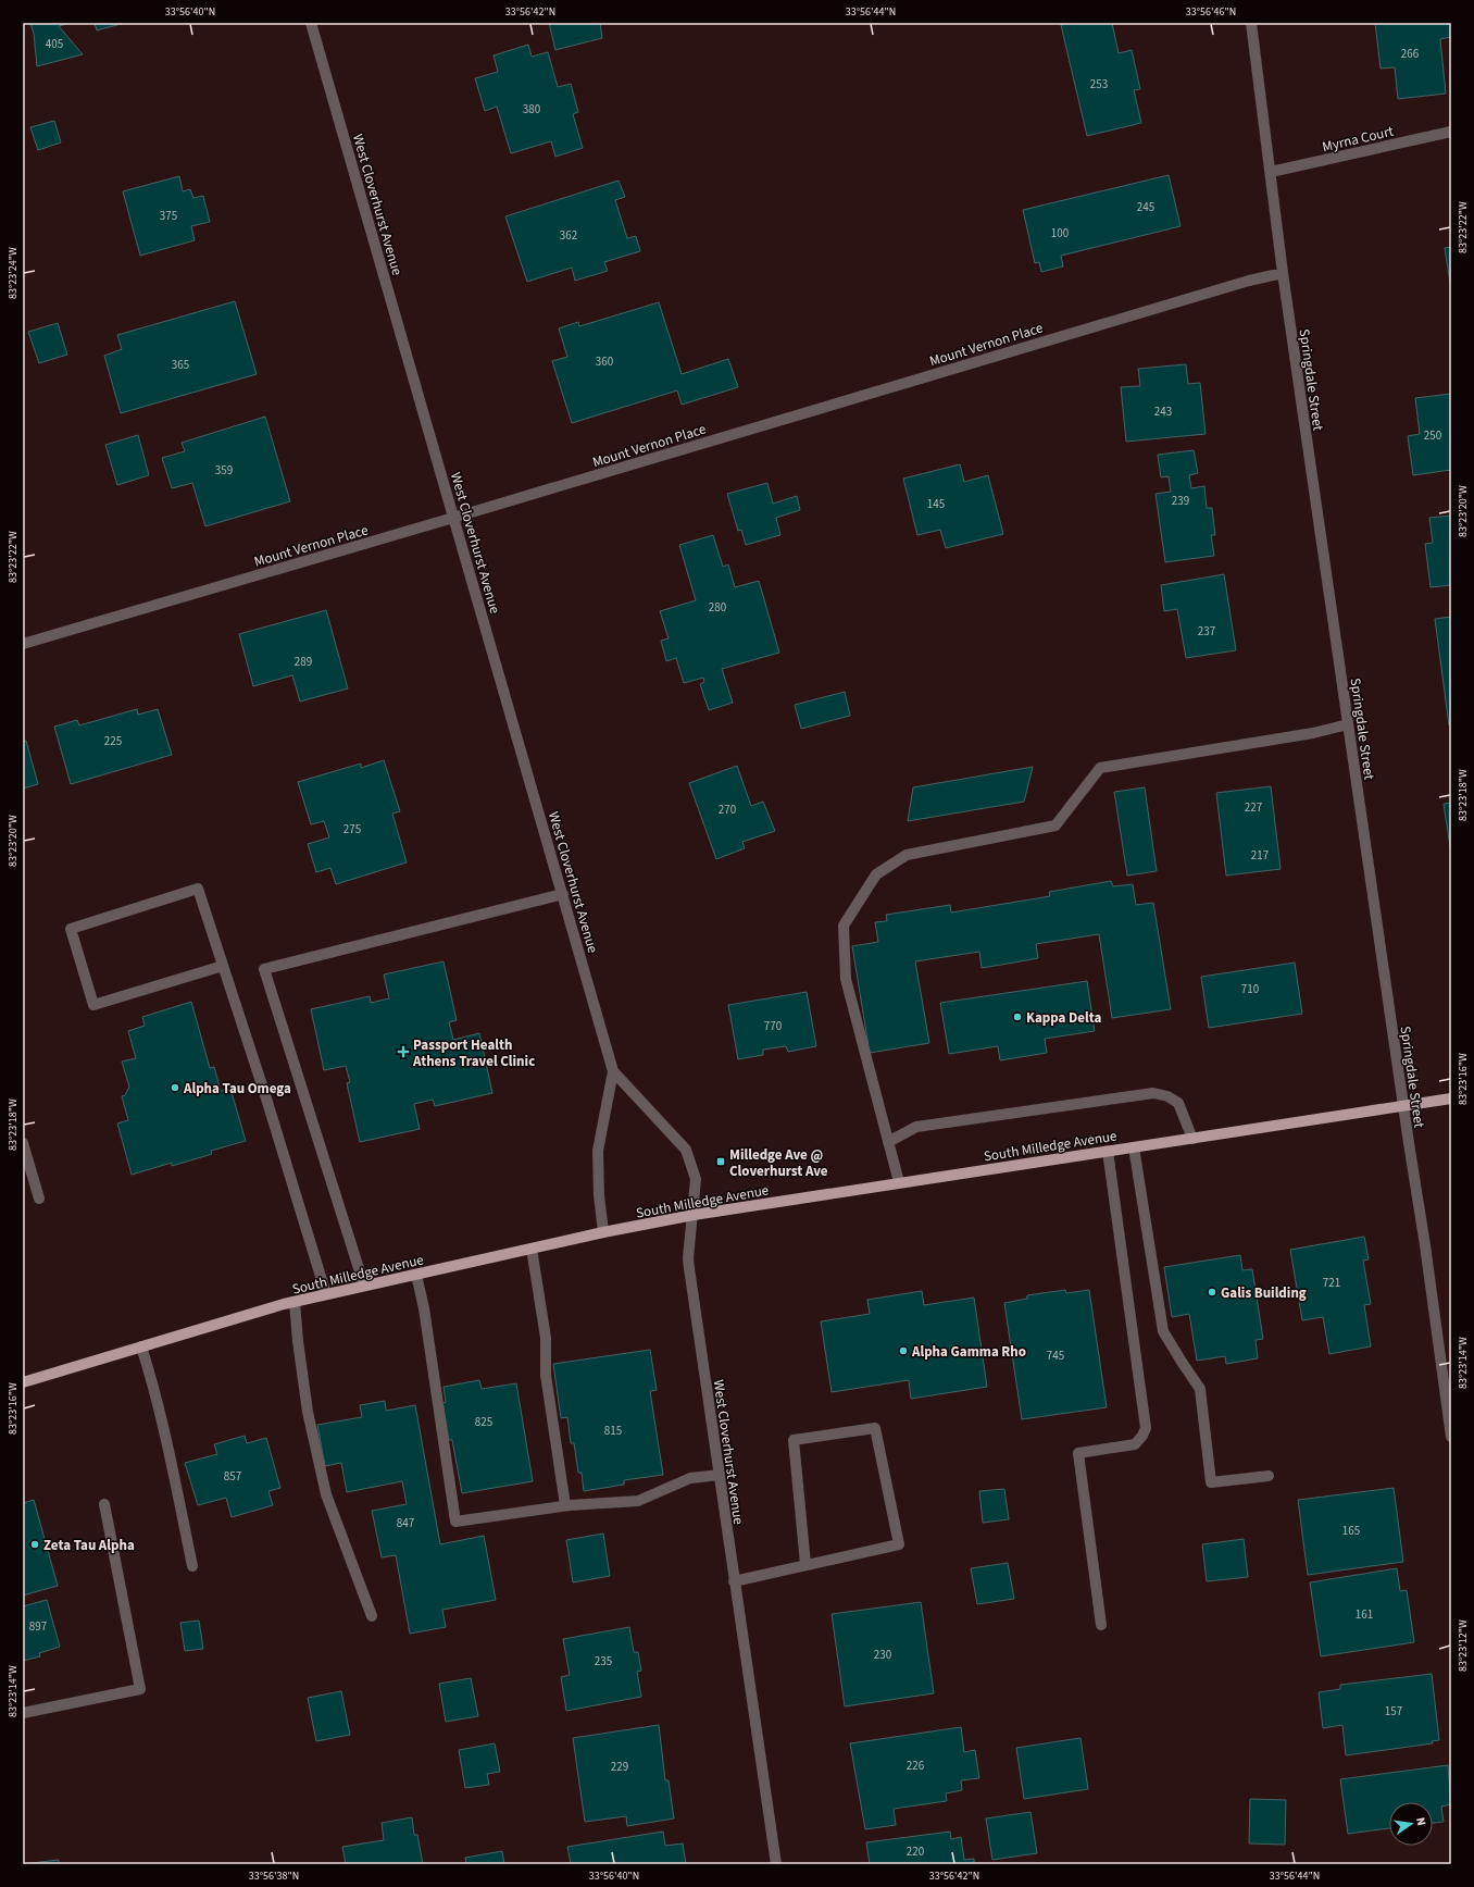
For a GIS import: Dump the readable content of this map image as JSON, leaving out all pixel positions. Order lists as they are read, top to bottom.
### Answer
{
  "streets": {
    "main road": ["South Milledge Avenue"],
    "street": [
      "Myrna Court",
      "West Cloverhurst Avenue",
      "Mount Vernon Place",
      "Springdale Street"
    ]
  },
  "crossings": [
    ["Myrna Court", "Springdale Street"],
    ["West Cloverhurst Avenue", "Mount Vernon Place"],
    ["West Cloverhurst Avenue", "South Milledge Avenue"],
    ["Mount Vernon Place", "Springdale Street"],
    ["Springdale Street", "South Milledge Avenue"]
  ],
  "places": {
    "other": [
      "Kappa Delta",
      "Alpha Tau Omega",
      "Galis Building",
      "Alpha Gamma Rho",
      "Zeta Tau Alpha"
    ],
    "health": ["Passport Health Athens Travel Clinic"],
    "transit": ["Milledge Ave @ Cloverhurst Ave"]
  },
  "house_numbers": [
    "405",
    "266",
    "253",
    "380",
    "245",
    "375",
    "100",
    "362",
    "360",
    "365",
    "243",
    "250",
    "359",
    "239",
    "145",
    "280",
    "237",
    "289",
    "225",
    "227",
    "270",
    "275",
    "217",
    "710",
    "770",
    "721",
    "745",
    "825",
    "815",
    "857",
    "847",
    "165",
    "161",
    "897",
    "230",
    "235",
    "157",
    "226",
    "229",
    "220"
  ],
  "north": "right",
  "coordinates": [
    "33°56'40\"N",
    "33°56'42\"N",
    "33°56'44\"N",
    "33°56'46\"N",
    "83°23'22\"W",
    "83°23'24\"W",
    "83°23'20\"W",
    "83°23'18\"W",
    "83°23'16\"W",
    "83°23'14\"W",
    "83°23'12\"W",
    "33°56'38\"N"
  ]
}
